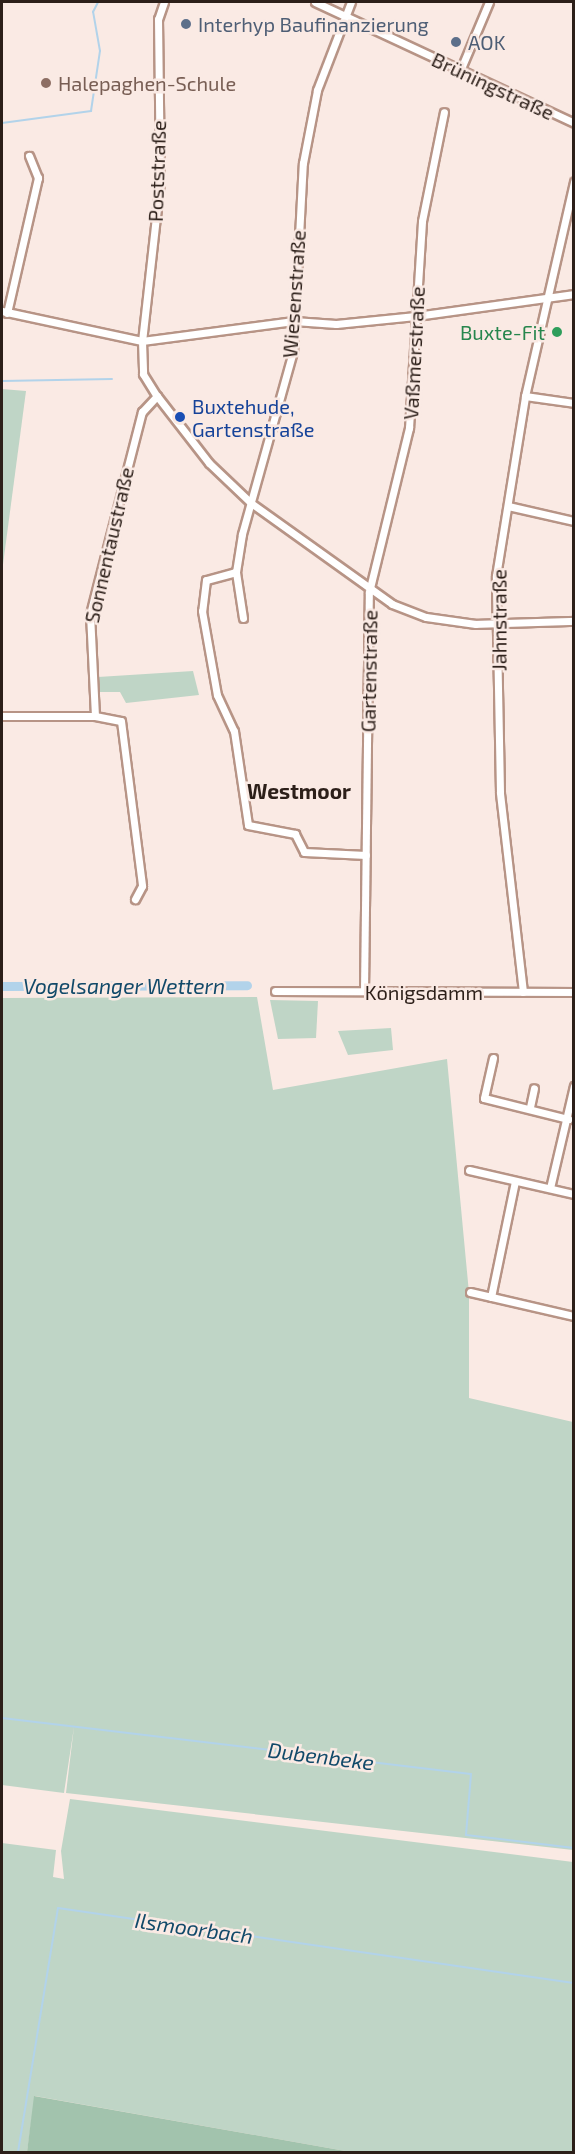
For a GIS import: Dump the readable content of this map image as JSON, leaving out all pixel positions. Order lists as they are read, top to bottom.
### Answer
{
  "streets": {
    "street": [
      "Brüningstraße",
      "Poststraße",
      "Wiesenstraße",
      "Vaßmerstraße",
      "Sonnentaustraße",
      "Jahnstraße",
      "Gartenstraße",
      "Königsdamm"
    ]
  },
  "crossings": [
    ["Brüningstraße", "Wiesenstraße"],
    ["Poststraße", "Gartenstraße"],
    ["Wiesenstraße", "Gartenstraße"],
    ["Vaßmerstraße", "Gartenstraße"],
    ["Sonnentaustraße", "Gartenstraße"],
    ["Jahnstraße", "Königsdamm"],
    ["Gartenstraße", "Königsdamm"]
  ],
  "districts": ["Westmoor"],
  "water": ["Vogelsanger Wettern", "Dubenbeke", "Ilsmoorbach"],
  "places": [
    "Interhyp Baufinanzierung",
    "AOK",
    "Halepaghen-Schule",
    "Buxte-Fit",
    "Buxtehude, Gartenstraße"
  ]
}
